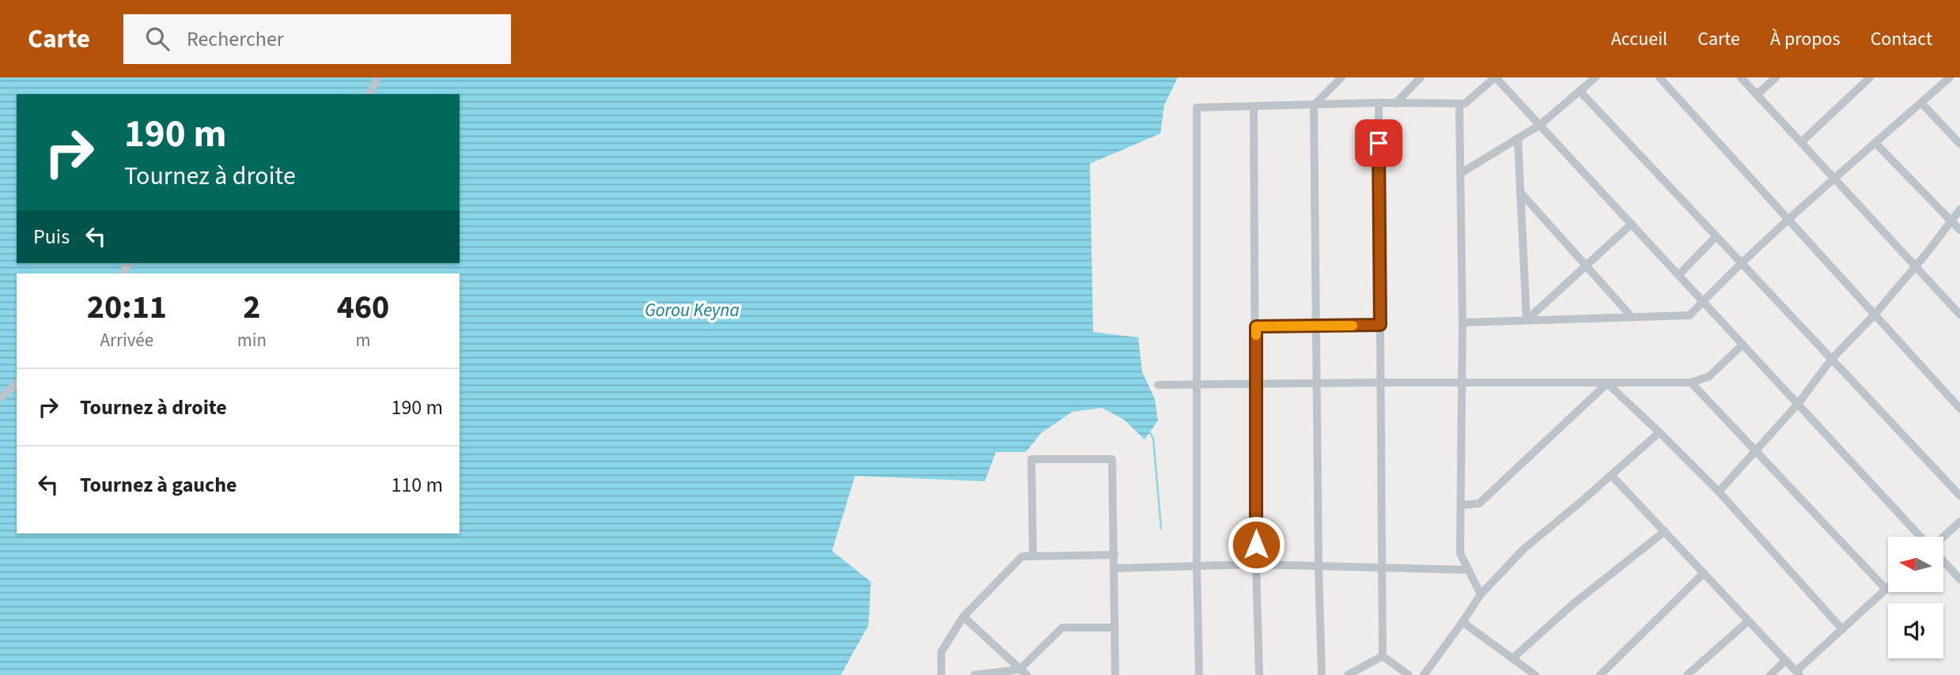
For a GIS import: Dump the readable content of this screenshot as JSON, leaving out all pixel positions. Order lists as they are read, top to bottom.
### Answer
{
  "water": ["Gorou Keyna"],
  "north": "left",
  "page": {
    "header": "Carte",
    "search": "Rechercher",
    "nav": [
      "Accueil",
      "Carte",
      "À propos",
      "Contact"
    ],
    "turn": ["190 m", "Tournez à droite"],
    "then": "Puis",
    "eta": [
      "20:11",
      "Arrivée",
      "2",
      "min",
      "460",
      "m"
    ],
    "list": [
      {
        "name": "Tournez à droite",
        "value": "190 m"
      },
      {
        "name": "Tournez à gauche",
        "value": "110 m"
      }
    ]
  }
}
